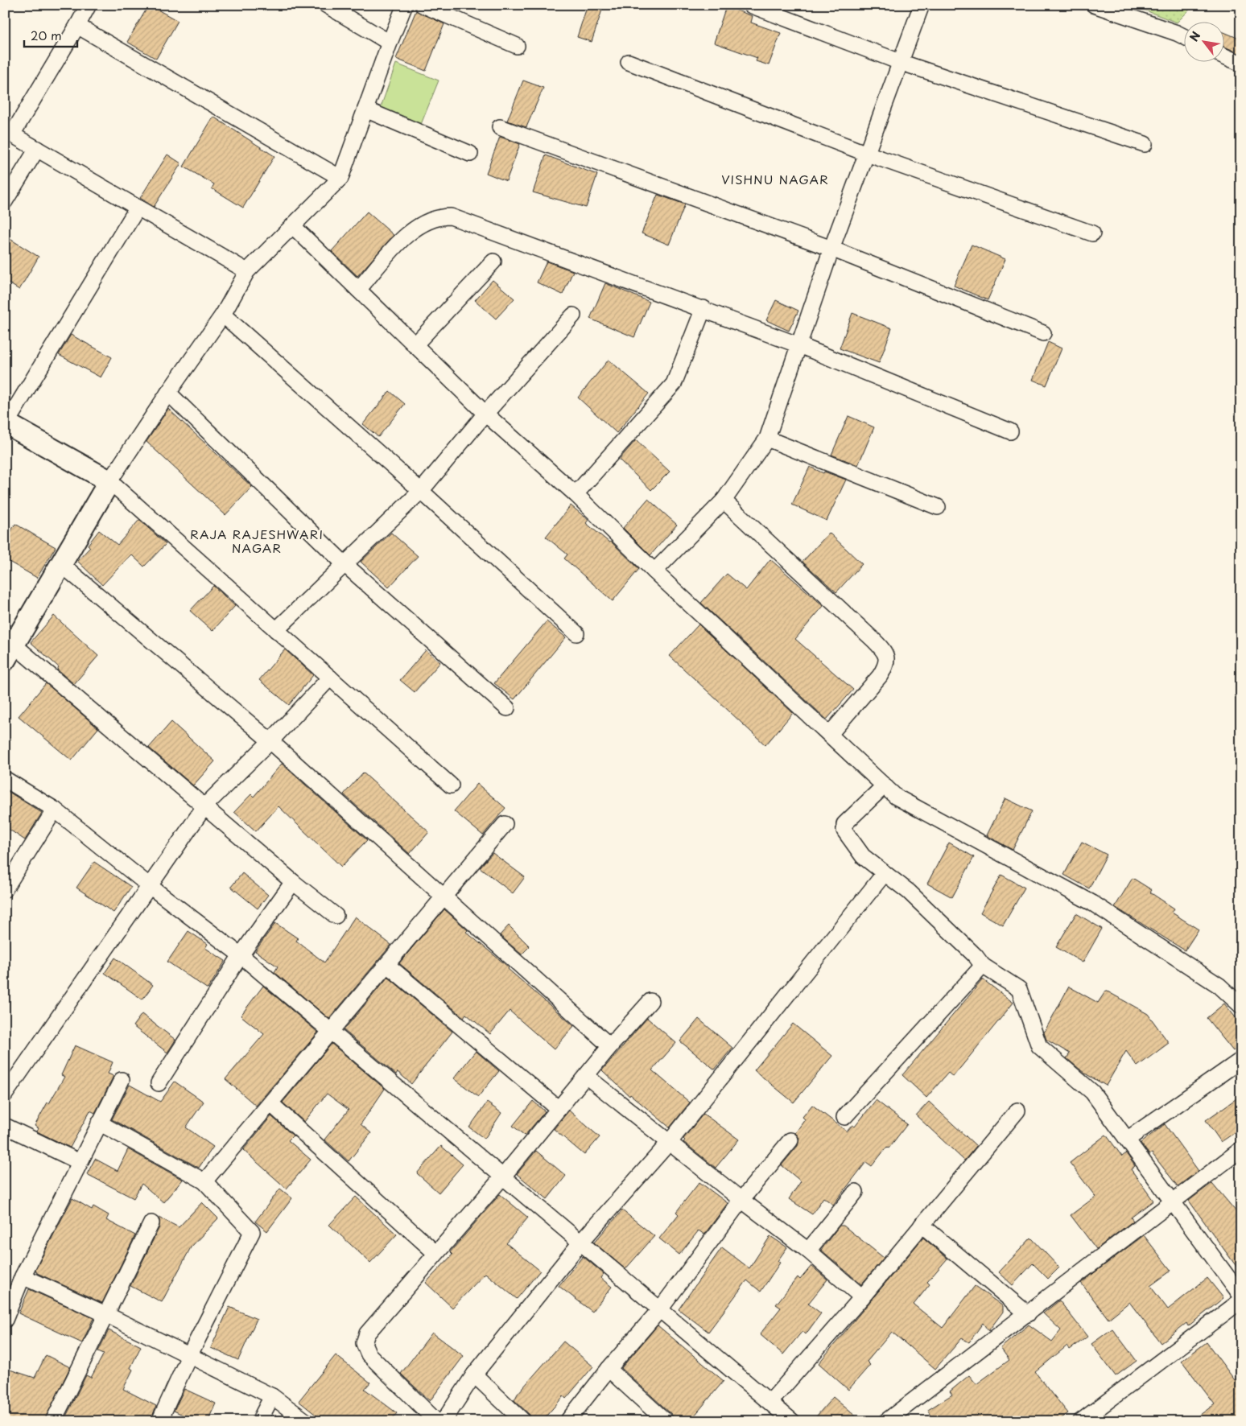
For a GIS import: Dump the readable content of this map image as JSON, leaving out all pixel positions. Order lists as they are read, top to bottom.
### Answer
{
  "districts": ["VISHNU NAGAR", "RAJA RAJESHWARI NAGAR"],
  "scale_bar": "20 m",
  "north": "top left"
}
